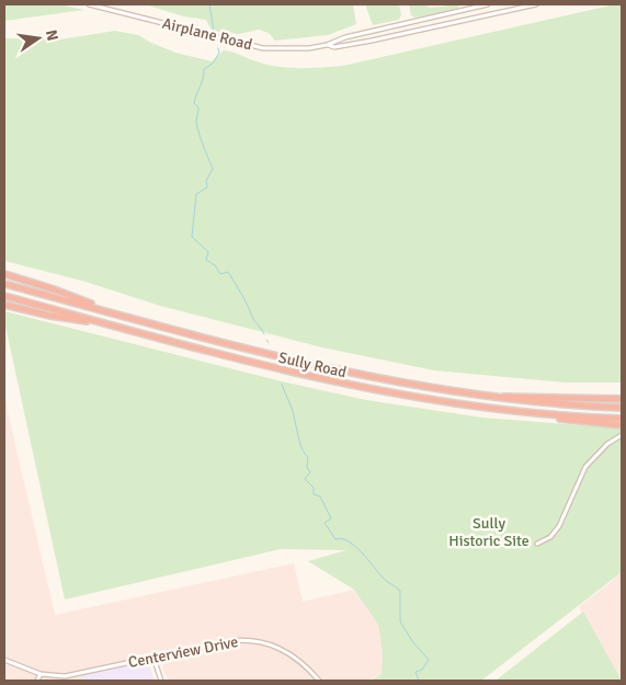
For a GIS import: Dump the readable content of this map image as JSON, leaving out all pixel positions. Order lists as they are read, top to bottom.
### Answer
{
  "streets": {
    "highway": ["Sully Road"],
    "street": ["Airplane Road", "Centerview Drive"]
  },
  "parks": ["Sully Historic Site"],
  "north": "right"
}
